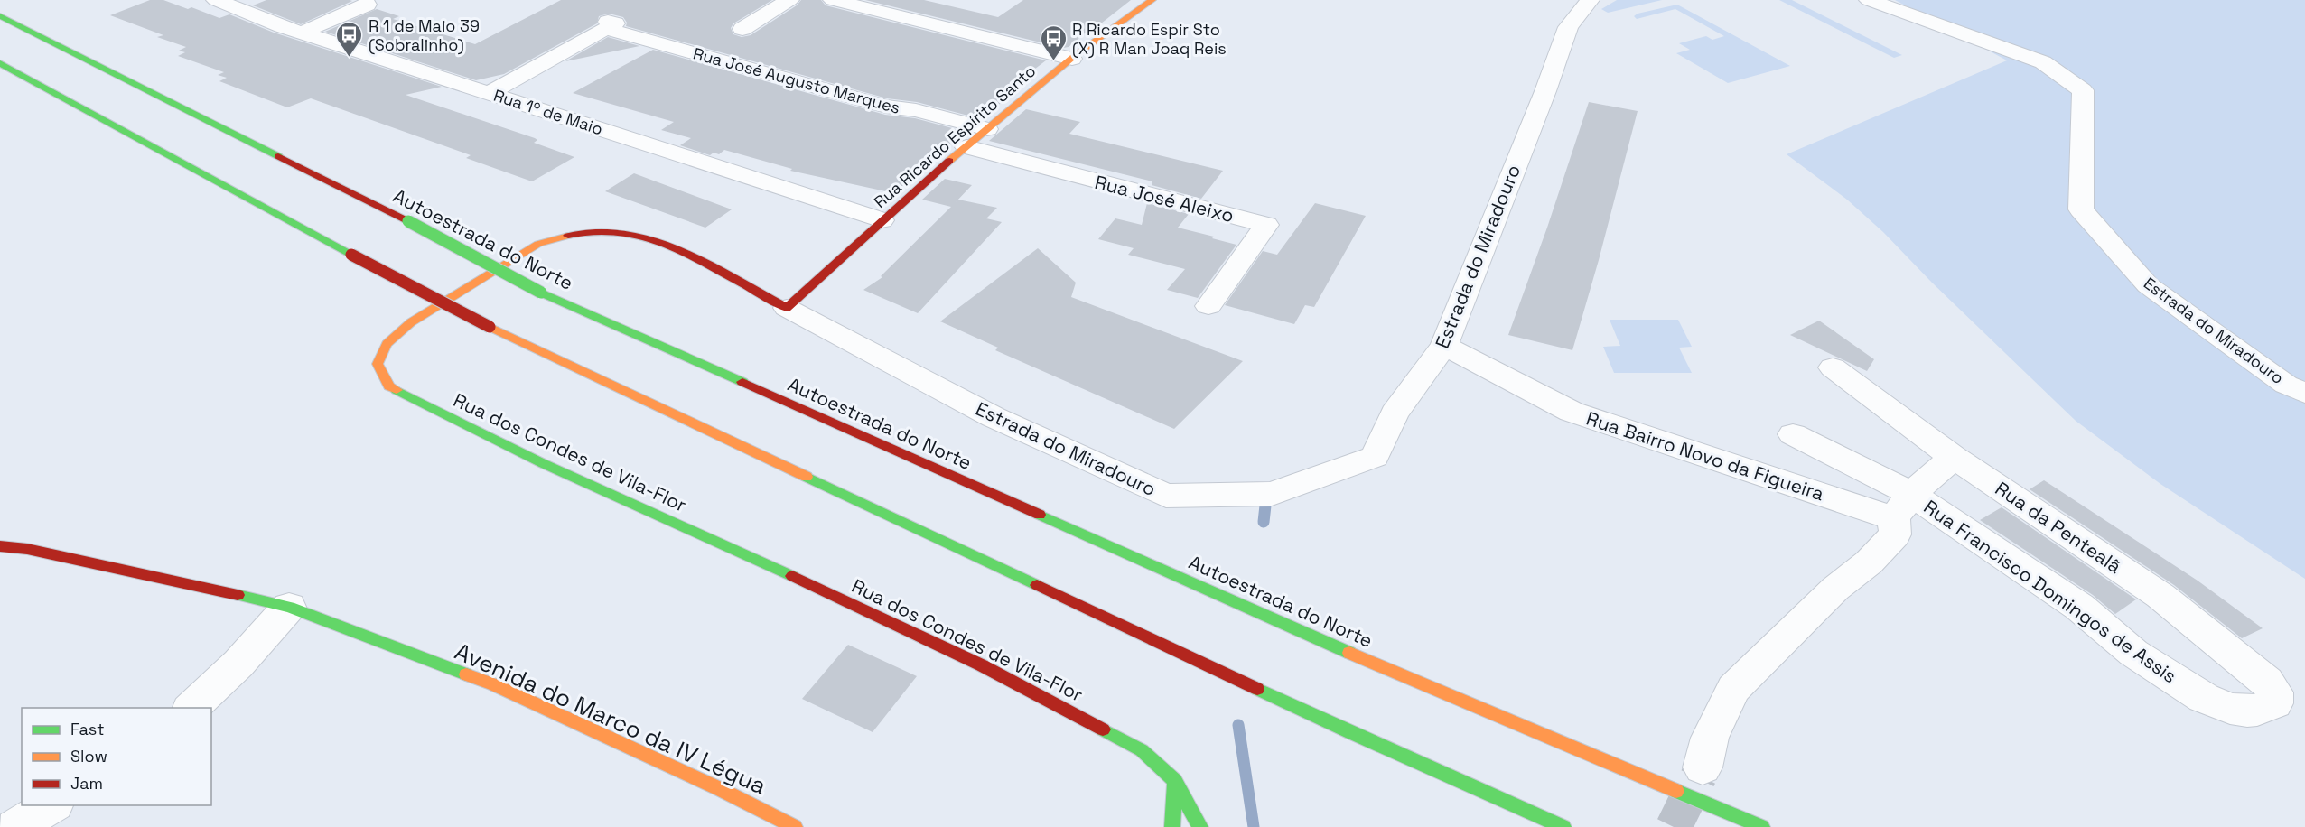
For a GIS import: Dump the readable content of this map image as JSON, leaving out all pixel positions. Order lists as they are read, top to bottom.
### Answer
{
  "streets": {
    "main road": [
      "Rua Ricardo Espírito Santo",
      "Autoestrada do Norte",
      "Rua dos Condes de Vila-Flor",
      "Avenida do Marco da IV Légua"
    ],
    "street": [
      "Rua José Augusto Marques",
      "Rua 1º de Maio",
      "Rua José Aleixo",
      "Estrada do Miradouro",
      "Rua Bairro Novo da Figueira",
      "Rua da Pentealã",
      "Rua Francisco Domingos de Assis"
    ]
  },
  "crossings": [
    ["Rua José Augusto Marques", "Rua 1º de Maio"],
    ["Rua José Augusto Marques", "Rua Ricardo Espírito Santo"],
    ["Rua 1º de Maio", "Rua Ricardo Espírito Santo"],
    ["Rua Ricardo Espírito Santo", "Rua José Aleixo"],
    ["Rua Ricardo Espírito Santo", "Estrada do Miradouro"],
    ["Rua Ricardo Espírito Santo", "Rua dos Condes de Vila-Flor"],
    ["Estrada do Miradouro", "Rua dos Condes de Vila-Flor"],
    ["Estrada do Miradouro", "Rua Bairro Novo da Figueira"],
    ["Rua Bairro Novo da Figueira", "Rua Francisco Domingos de Assis"],
    ["Rua da Pentealã", "Rua Francisco Domingos de Assis"]
  ],
  "places": {
    "bus stop": ["R 1 de Maio 39 (Sobralinho)", "R Ricardo Espir Sto (X) R Man Joaq Reis"]
  },
  "legend": ["Fast", "Slow", "Jam"]
}
